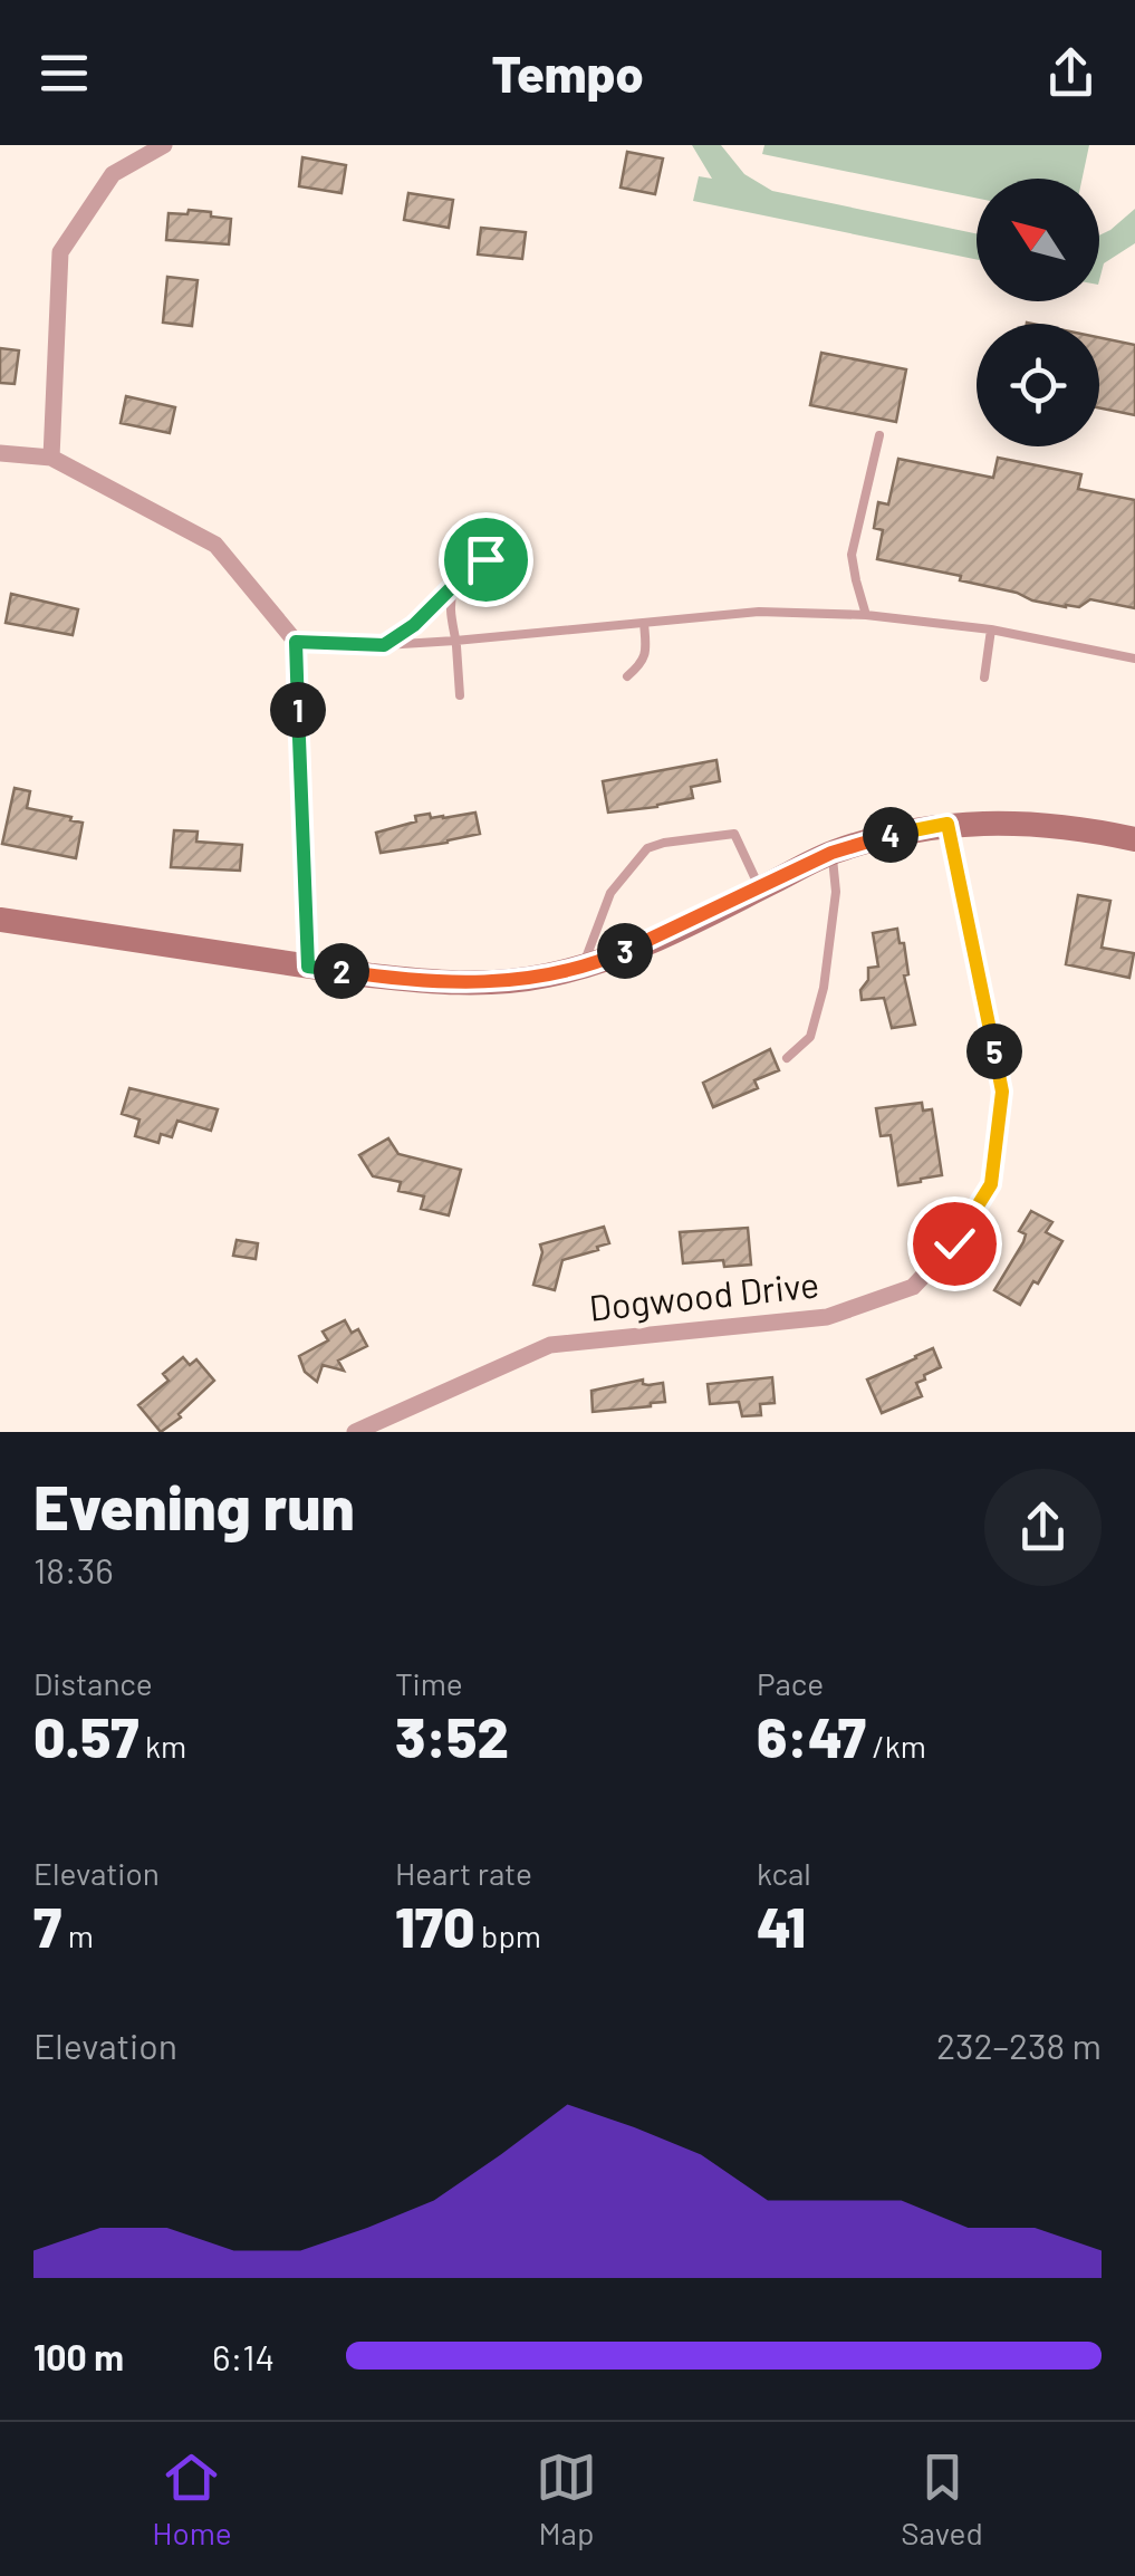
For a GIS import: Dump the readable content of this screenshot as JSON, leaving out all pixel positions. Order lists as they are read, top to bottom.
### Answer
{
  "streets": {
    "street": ["Dogwood Drive"]
  },
  "north": "top left",
  "page": {
    "header": "Tempo",
    "pins": [
      "1",
      "4",
      "3",
      "2",
      "5"
    ],
    "heading": ["Evening run", "18:36"],
    "stats": [
      ["Distance", "0.57 km"],
      ["Time", "3:52"],
      ["Pace", "6:47 /km"],
      ["Elevation", "7 m"],
      ["Heart rate", "170 bpm"],
      ["kcal", "41"]
    ],
    "chart": ["Elevation", "232–238 m"],
    "list": [
      {
        "name": "100 m",
        "note": "6:14"
      }
    ],
    "tabs": ["Home", "Map", "Saved"]
  }
}
